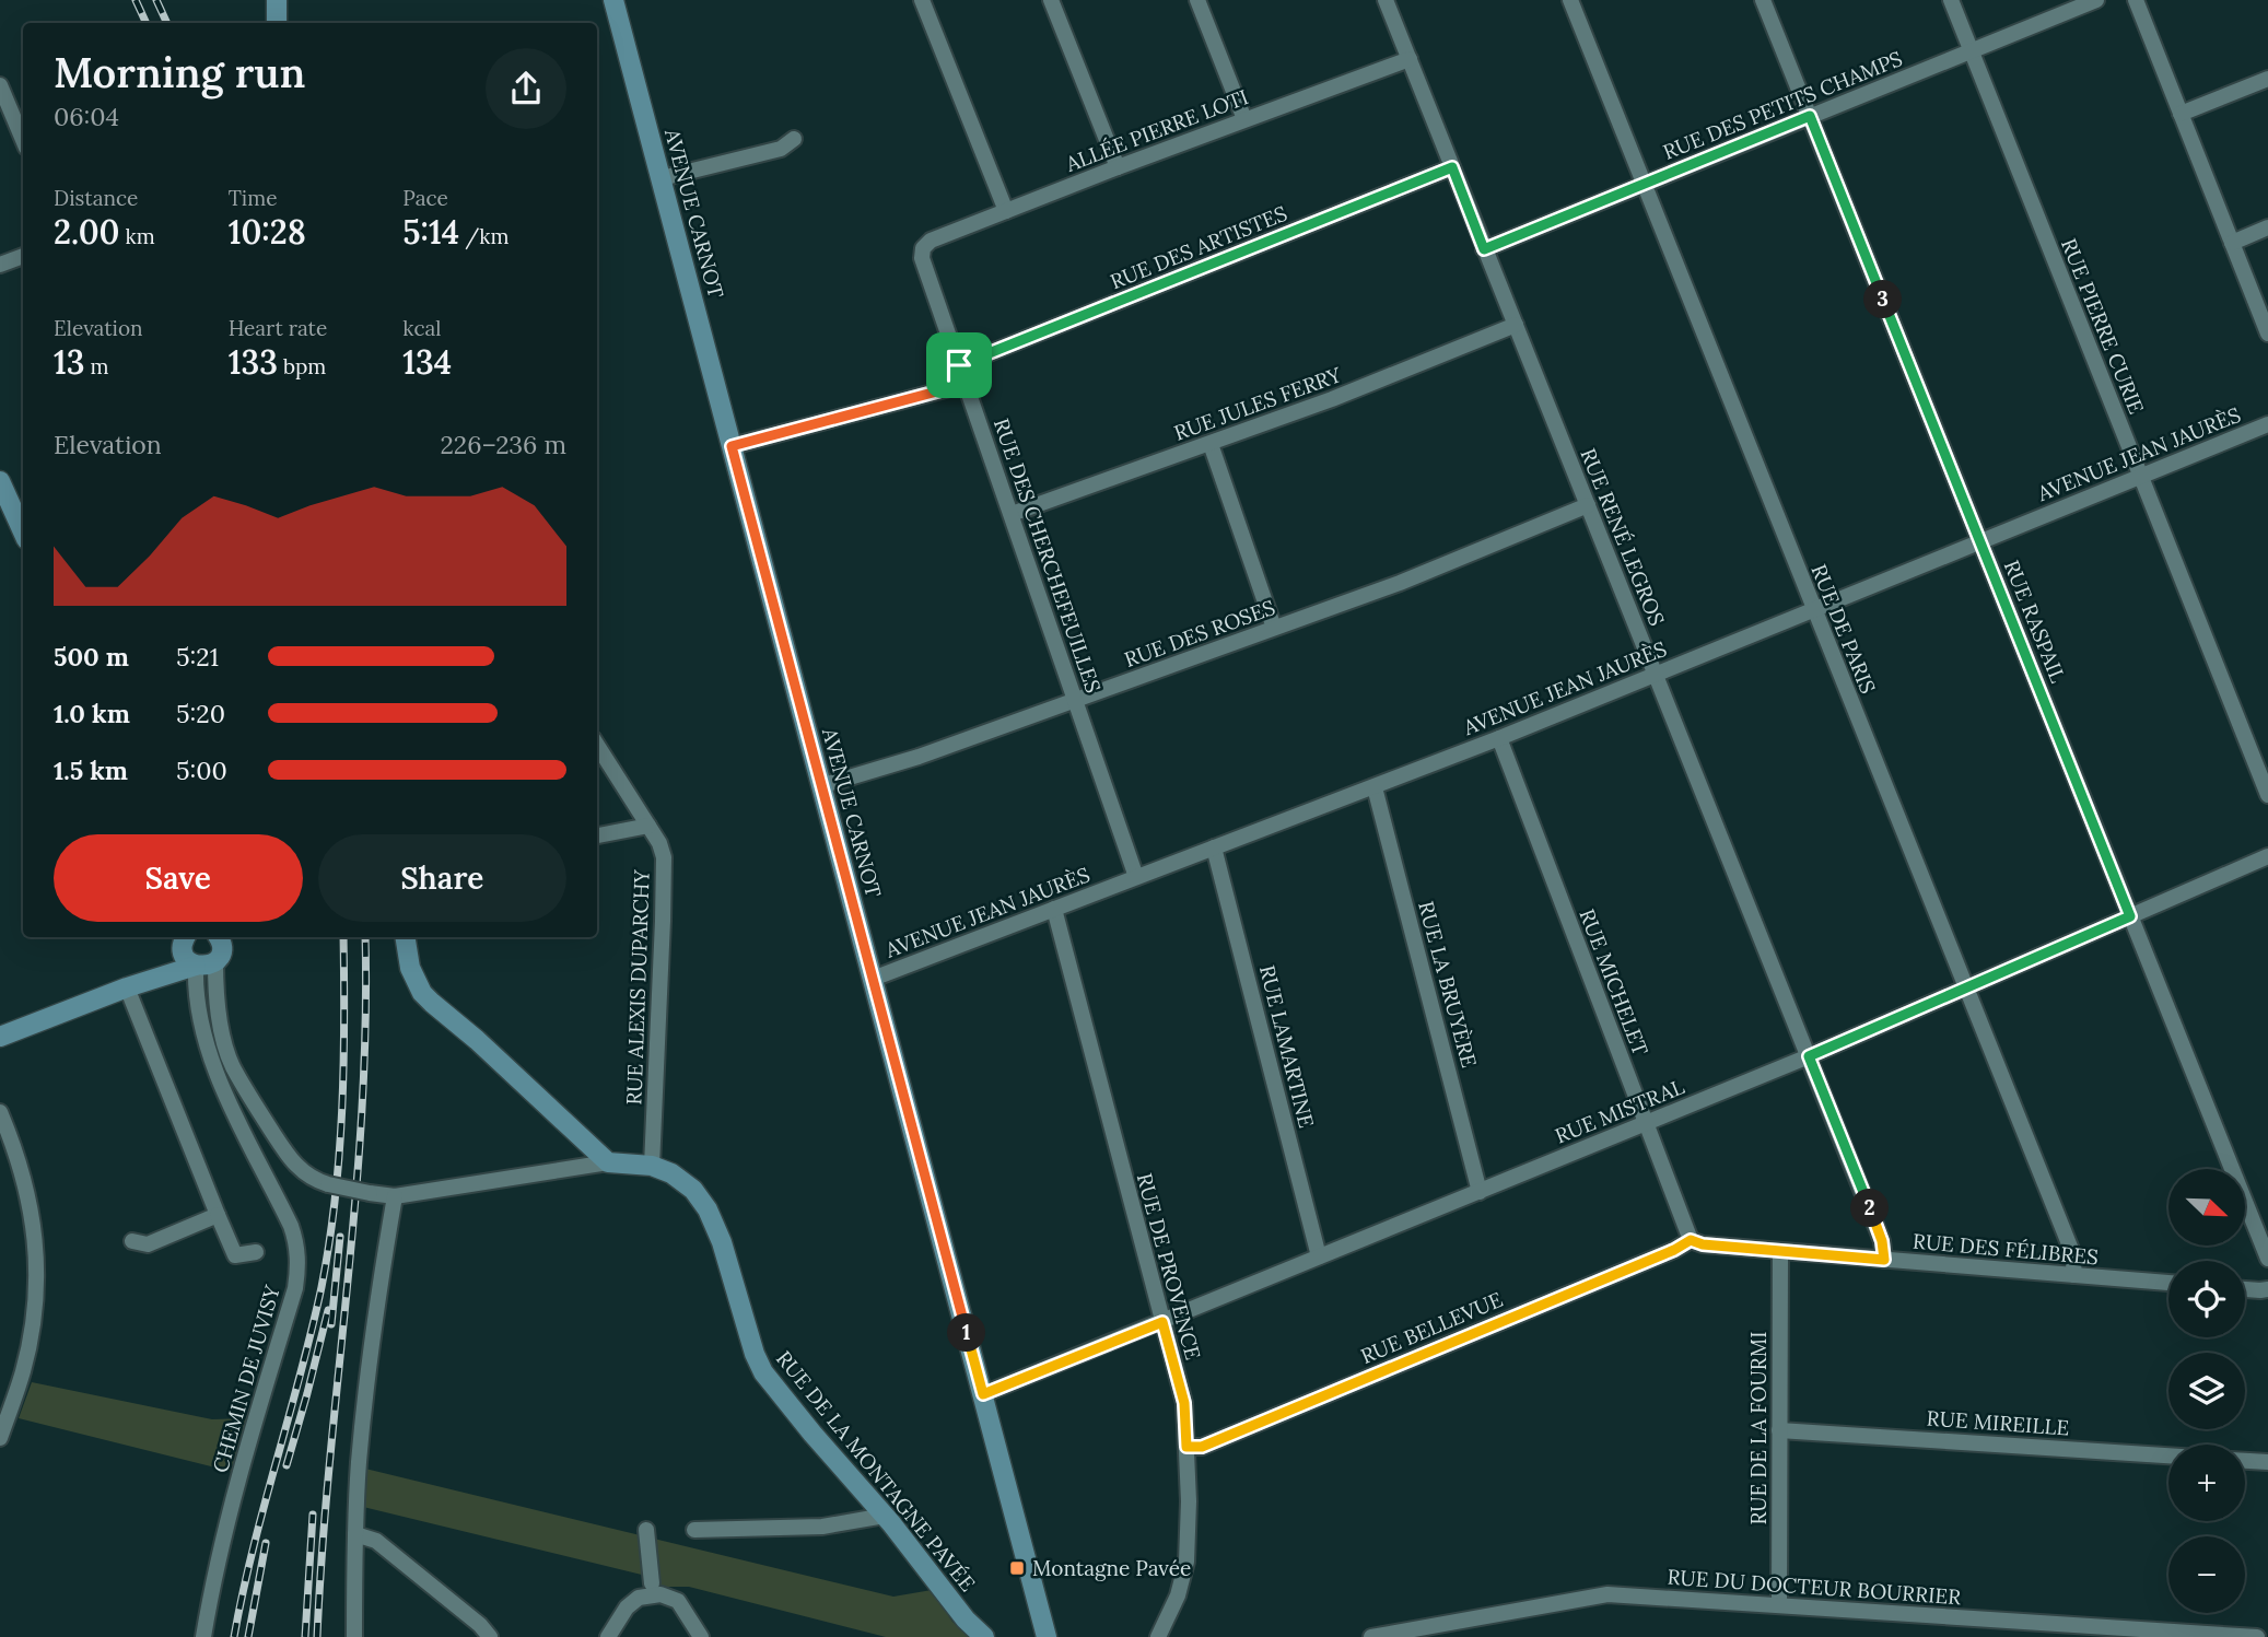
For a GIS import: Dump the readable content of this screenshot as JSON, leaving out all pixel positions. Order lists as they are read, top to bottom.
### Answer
{
  "streets": {
    "street": [
      "RUE DES PETITS CHAMPS",
      "ALLÉE PIERRE LOTI",
      "AVENUE CARNOT",
      "RUE DES ARTISTES",
      "RUE PIERRE CURIE",
      "RUE JULES FERRY",
      "AVENUE JEAN JAURÈS",
      "RUE RENÉ LEGROS",
      "RUE DES CHERCHEFEUILLES",
      "RUE RASPAIL",
      "RUE DE PARIS",
      "RUE DES ROSES",
      "RUE MICHELET",
      "RUE LA BRUYÈRE",
      "RUE ALEXIS DUPARCHY",
      "RUE LAMARTINE",
      "RUE MISTRAL",
      "RUE DES FÉLIBRES",
      "RUE DE PROVENCE",
      "RUE BELLEVUE",
      "CHEMIN DE JUVISY",
      "RUE MIREILLE",
      "RUE DE LA FOURMI",
      "RUE DE LA MONTAGNE PAVÉE",
      "RUE DU DOCTEUR BOURRIER"
    ]
  },
  "crossings": [
    ["RUE DES PETITS CHAMPS", "RUE PIERRE CURIE"],
    ["RUE DES PETITS CHAMPS", "RUE RENÉ LEGROS"],
    ["RUE DES PETITS CHAMPS", "RUE RASPAIL"],
    ["RUE DES PETITS CHAMPS", "RUE DE PARIS"],
    ["ALLÉE PIERRE LOTI", "RUE RENÉ LEGROS"],
    ["ALLÉE PIERRE LOTI", "RUE DES CHERCHEFEUILLES"],
    ["AVENUE CARNOT", "AVENUE JEAN JAURÈS"],
    ["AVENUE CARNOT", "RUE DES ROSES"],
    ["AVENUE CARNOT", "RUE MISTRAL"],
    ["RUE DES ARTISTES", "RUE RENÉ LEGROS"],
    ["RUE DES ARTISTES", "RUE DES CHERCHEFEUILLES"],
    ["RUE PIERRE CURIE", "AVENUE JEAN JAURÈS"],
    ["RUE JULES FERRY", "RUE RENÉ LEGROS"],
    ["RUE JULES FERRY", "RUE DES CHERCHEFEUILLES"],
    ["AVENUE JEAN JAURÈS", "RUE RENÉ LEGROS"],
    ["AVENUE JEAN JAURÈS", "RUE DES CHERCHEFEUILLES"],
    ["AVENUE JEAN JAURÈS", "RUE RASPAIL"],
    ["AVENUE JEAN JAURÈS", "RUE DE PARIS"],
    ["AVENUE JEAN JAURÈS", "RUE MICHELET"],
    ["AVENUE JEAN JAURÈS", "RUE LA BRUYÈRE"],
    ["AVENUE JEAN JAURÈS", "RUE LAMARTINE"],
    ["AVENUE JEAN JAURÈS", "RUE DE PROVENCE"],
    ["RUE RENÉ LEGROS", "RUE DES ROSES"],
    ["RUE RENÉ LEGROS", "RUE MISTRAL"],
    ["RUE RENÉ LEGROS", "RUE DES FÉLIBRES"],
    ["RUE DES CHERCHEFEUILLES", "RUE DES ROSES"],
    ["RUE RASPAIL", "RUE MISTRAL"],
    ["RUE DE PARIS", "RUE MISTRAL"],
    ["RUE DE PARIS", "RUE DES FÉLIBRES"],
    ["RUE MICHELET", "RUE MISTRAL"],
    ["RUE MICHELET", "RUE DES FÉLIBRES"],
    ["RUE MICHELET", "RUE BELLEVUE"],
    ["RUE LA BRUYÈRE", "RUE MISTRAL"],
    ["RUE ALEXIS DUPARCHY", "RUE DE LA MONTAGNE PAVÉE"],
    ["RUE LAMARTINE", "RUE MISTRAL"],
    ["RUE MISTRAL", "RUE DE PROVENCE"],
    ["RUE DES FÉLIBRES", "RUE BELLEVUE"],
    ["RUE DES FÉLIBRES", "RUE DE LA FOURMI"],
    ["RUE DE PROVENCE", "RUE BELLEVUE"],
    ["CHEMIN DE JUVISY", "RUE DE LA MONTAGNE PAVÉE"],
    ["RUE MIREILLE", "RUE DE LA FOURMI"],
    ["RUE DE LA FOURMI", "RUE DU DOCTEUR BOURRIER"]
  ],
  "places": {
    "transit": ["Montagne Pavée"]
  },
  "north": "bottom right",
  "page": {
    "heading": ["Morning run", "06:04"],
    "stats": [
      ["Distance", "2.00 km"],
      ["Time", "10:28"],
      ["Pace", "5:14 /km"],
      ["Elevation", "13 m"],
      ["Heart rate", "133 bpm"],
      ["kcal", "134"]
    ],
    "pins": ["3", "2", "1"],
    "chart": ["Elevation", "226–236 m"],
    "list": [
      {
        "name": "500 m",
        "note": "5:21"
      },
      {
        "name": "1.0 km",
        "note": "5:20"
      },
      {
        "name": "1.5 km",
        "note": "5:00"
      }
    ],
    "buttons": ["Save", "Share"],
    "map_buttons": ["+", "−"]
  }
}
